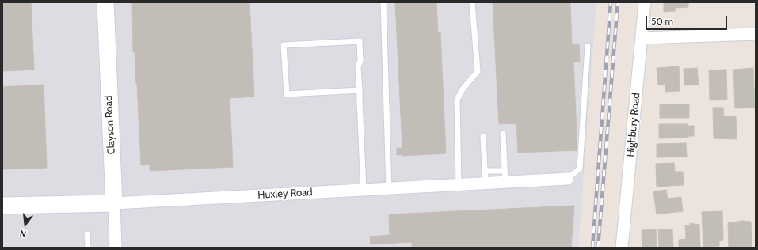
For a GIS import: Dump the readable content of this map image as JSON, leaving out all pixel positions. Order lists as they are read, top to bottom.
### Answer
{
  "streets": {
    "street": ["Clayson Road", "Highbury Road", "Huxley Road"]
  },
  "crossings": [
    ["Clayson Road", "Huxley Road"]
  ],
  "scale_bar": "50 m",
  "north": "bottom"
}
